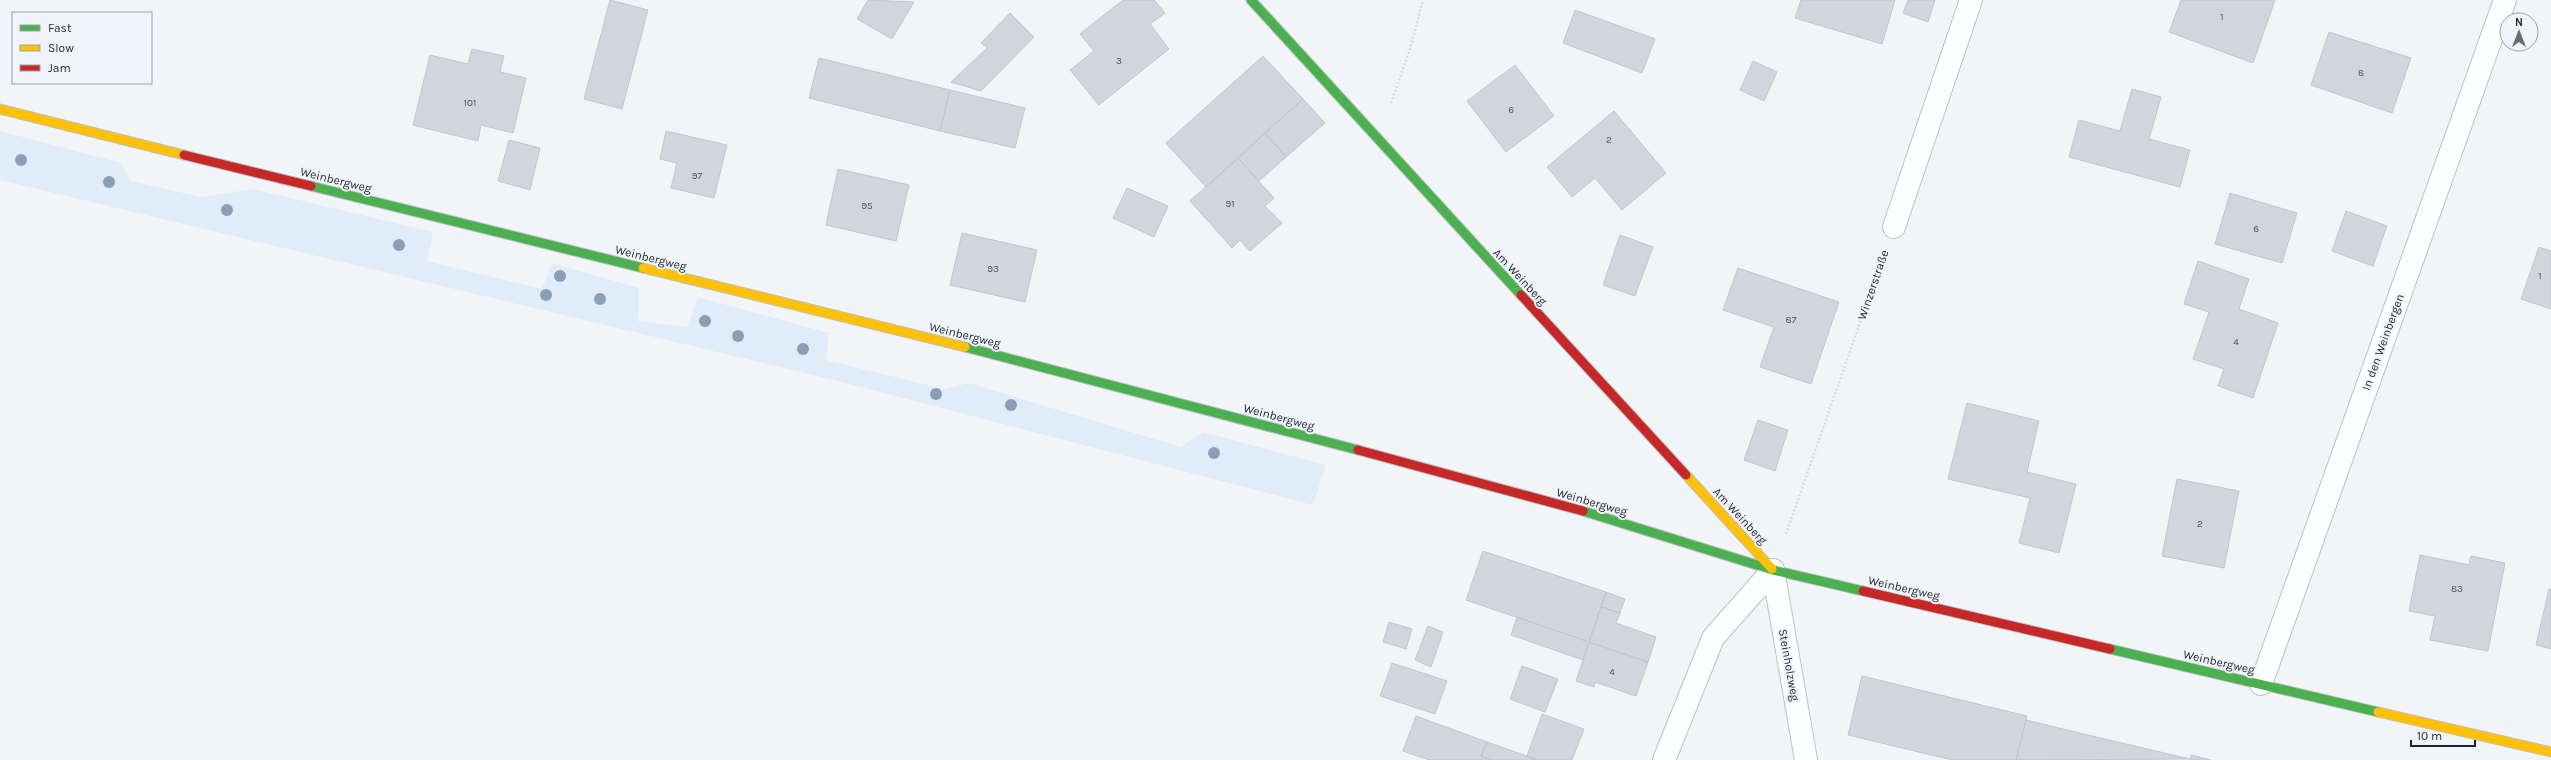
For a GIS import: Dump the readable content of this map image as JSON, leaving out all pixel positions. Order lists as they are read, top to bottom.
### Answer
{
  "streets": {
    "street": [
      "Weinbergweg",
      "Am Weinberg",
      "In den Weinbergen",
      "Steinholzweg"
    ],
    "path": ["Winzerstraße"]
  },
  "crossings": [
    ["Weinbergweg", "Am Weinberg"],
    ["Weinbergweg", "Winzerstraße"],
    ["Weinbergweg", "In den Weinbergen"],
    ["Weinbergweg", "Steinholzweg"],
    ["Am Weinberg", "Winzerstraße"],
    ["Am Weinberg", "Steinholzweg"],
    ["Winzerstraße", "Steinholzweg"]
  ],
  "house_numbers": [
    "1",
    "3",
    "8",
    "101",
    "6",
    "2",
    "97",
    "91",
    "95",
    "6",
    "93",
    "1",
    "87",
    "4",
    "2",
    "83",
    "4"
  ],
  "legend": ["Fast", "Slow", "Jam"],
  "scale_bar": "10 m",
  "north": "top"
}
